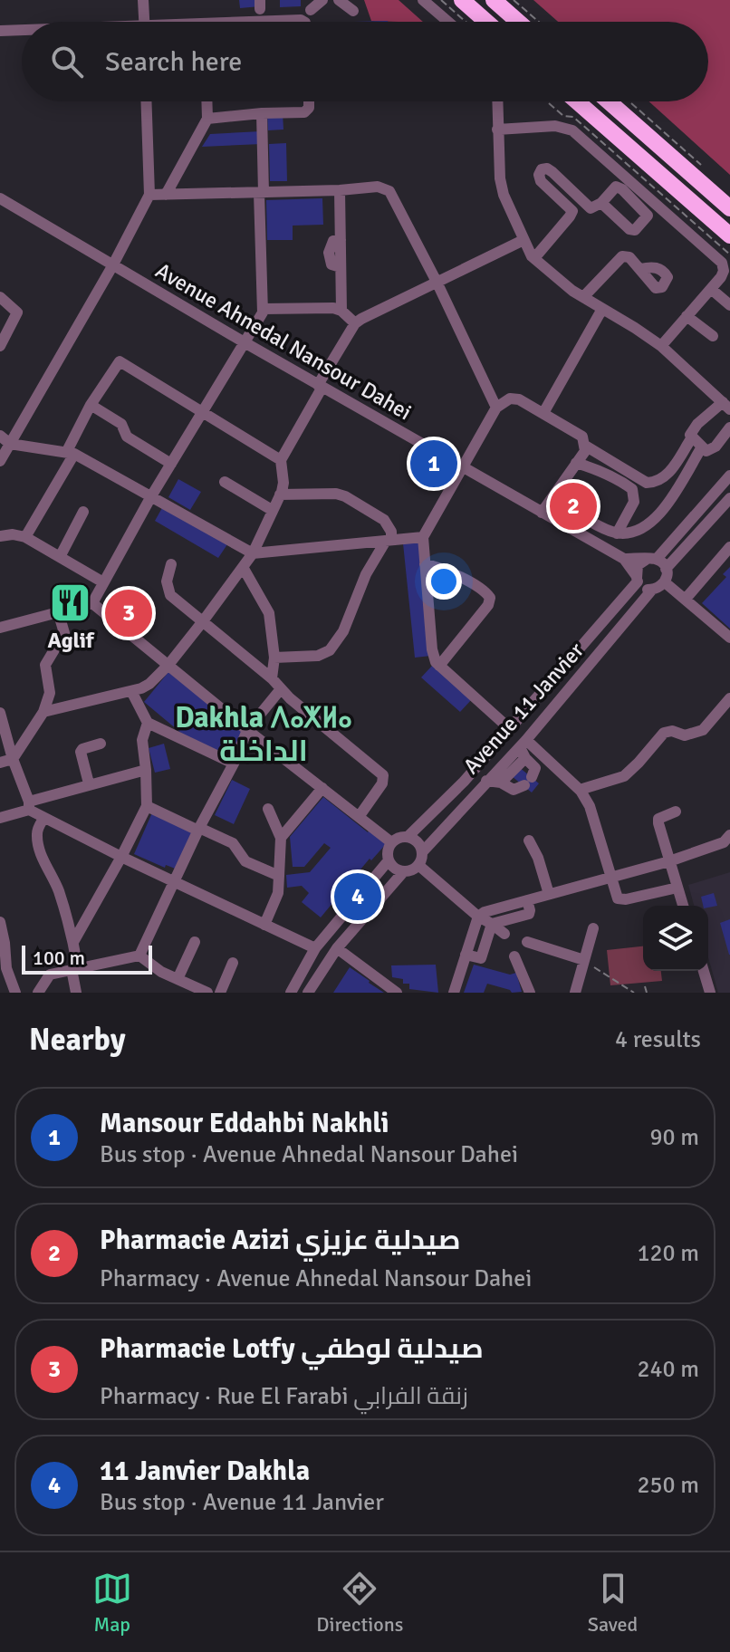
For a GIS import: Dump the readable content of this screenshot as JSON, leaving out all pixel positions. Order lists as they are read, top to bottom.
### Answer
{
  "streets": {
    "street": ["Avenue Ahnedal Nansour Dahei", "Avenue 11 Janvier"]
  },
  "crossings": [
    ["Avenue Ahnedal Nansour Dahei", "Avenue 11 Janvier"]
  ],
  "districts": ["Dakhla ⴷⴰⵅⵍⴰ الداخلة"],
  "places": {
    "restaurant": ["Aglif"]
  },
  "scale_bar": "100 m",
  "page": {
    "search": "Search here",
    "pins": [
      "1",
      "2",
      "3",
      "4"
    ],
    "scale": "100 m",
    "heading": ["Nearby", "4 results"],
    "list": [
      {
        "mark": "1",
        "name": "Mansour Eddahbi Nakhli",
        "note": "Bus stop · Avenue Ahnedal Nansour Dahei",
        "value": "90 m"
      },
      {
        "mark": "2",
        "name": "Pharmacie Azizi صيدلية عزيزي",
        "note": "Pharmacy · Avenue Ahnedal Nansour Dahei",
        "value": "120 m"
      },
      {
        "mark": "3",
        "name": "Pharmacie Lotfy صيدلية لوطفي",
        "note": "Pharmacy · Rue El Farabi زنقة الفرابي",
        "value": "240 m"
      },
      {
        "mark": "4",
        "name": "11 Janvier Dakhla",
        "note": "Bus stop · Avenue 11 Janvier",
        "value": "250 m"
      }
    ],
    "nav": ["Map", "Directions", "Saved"]
  }
}
